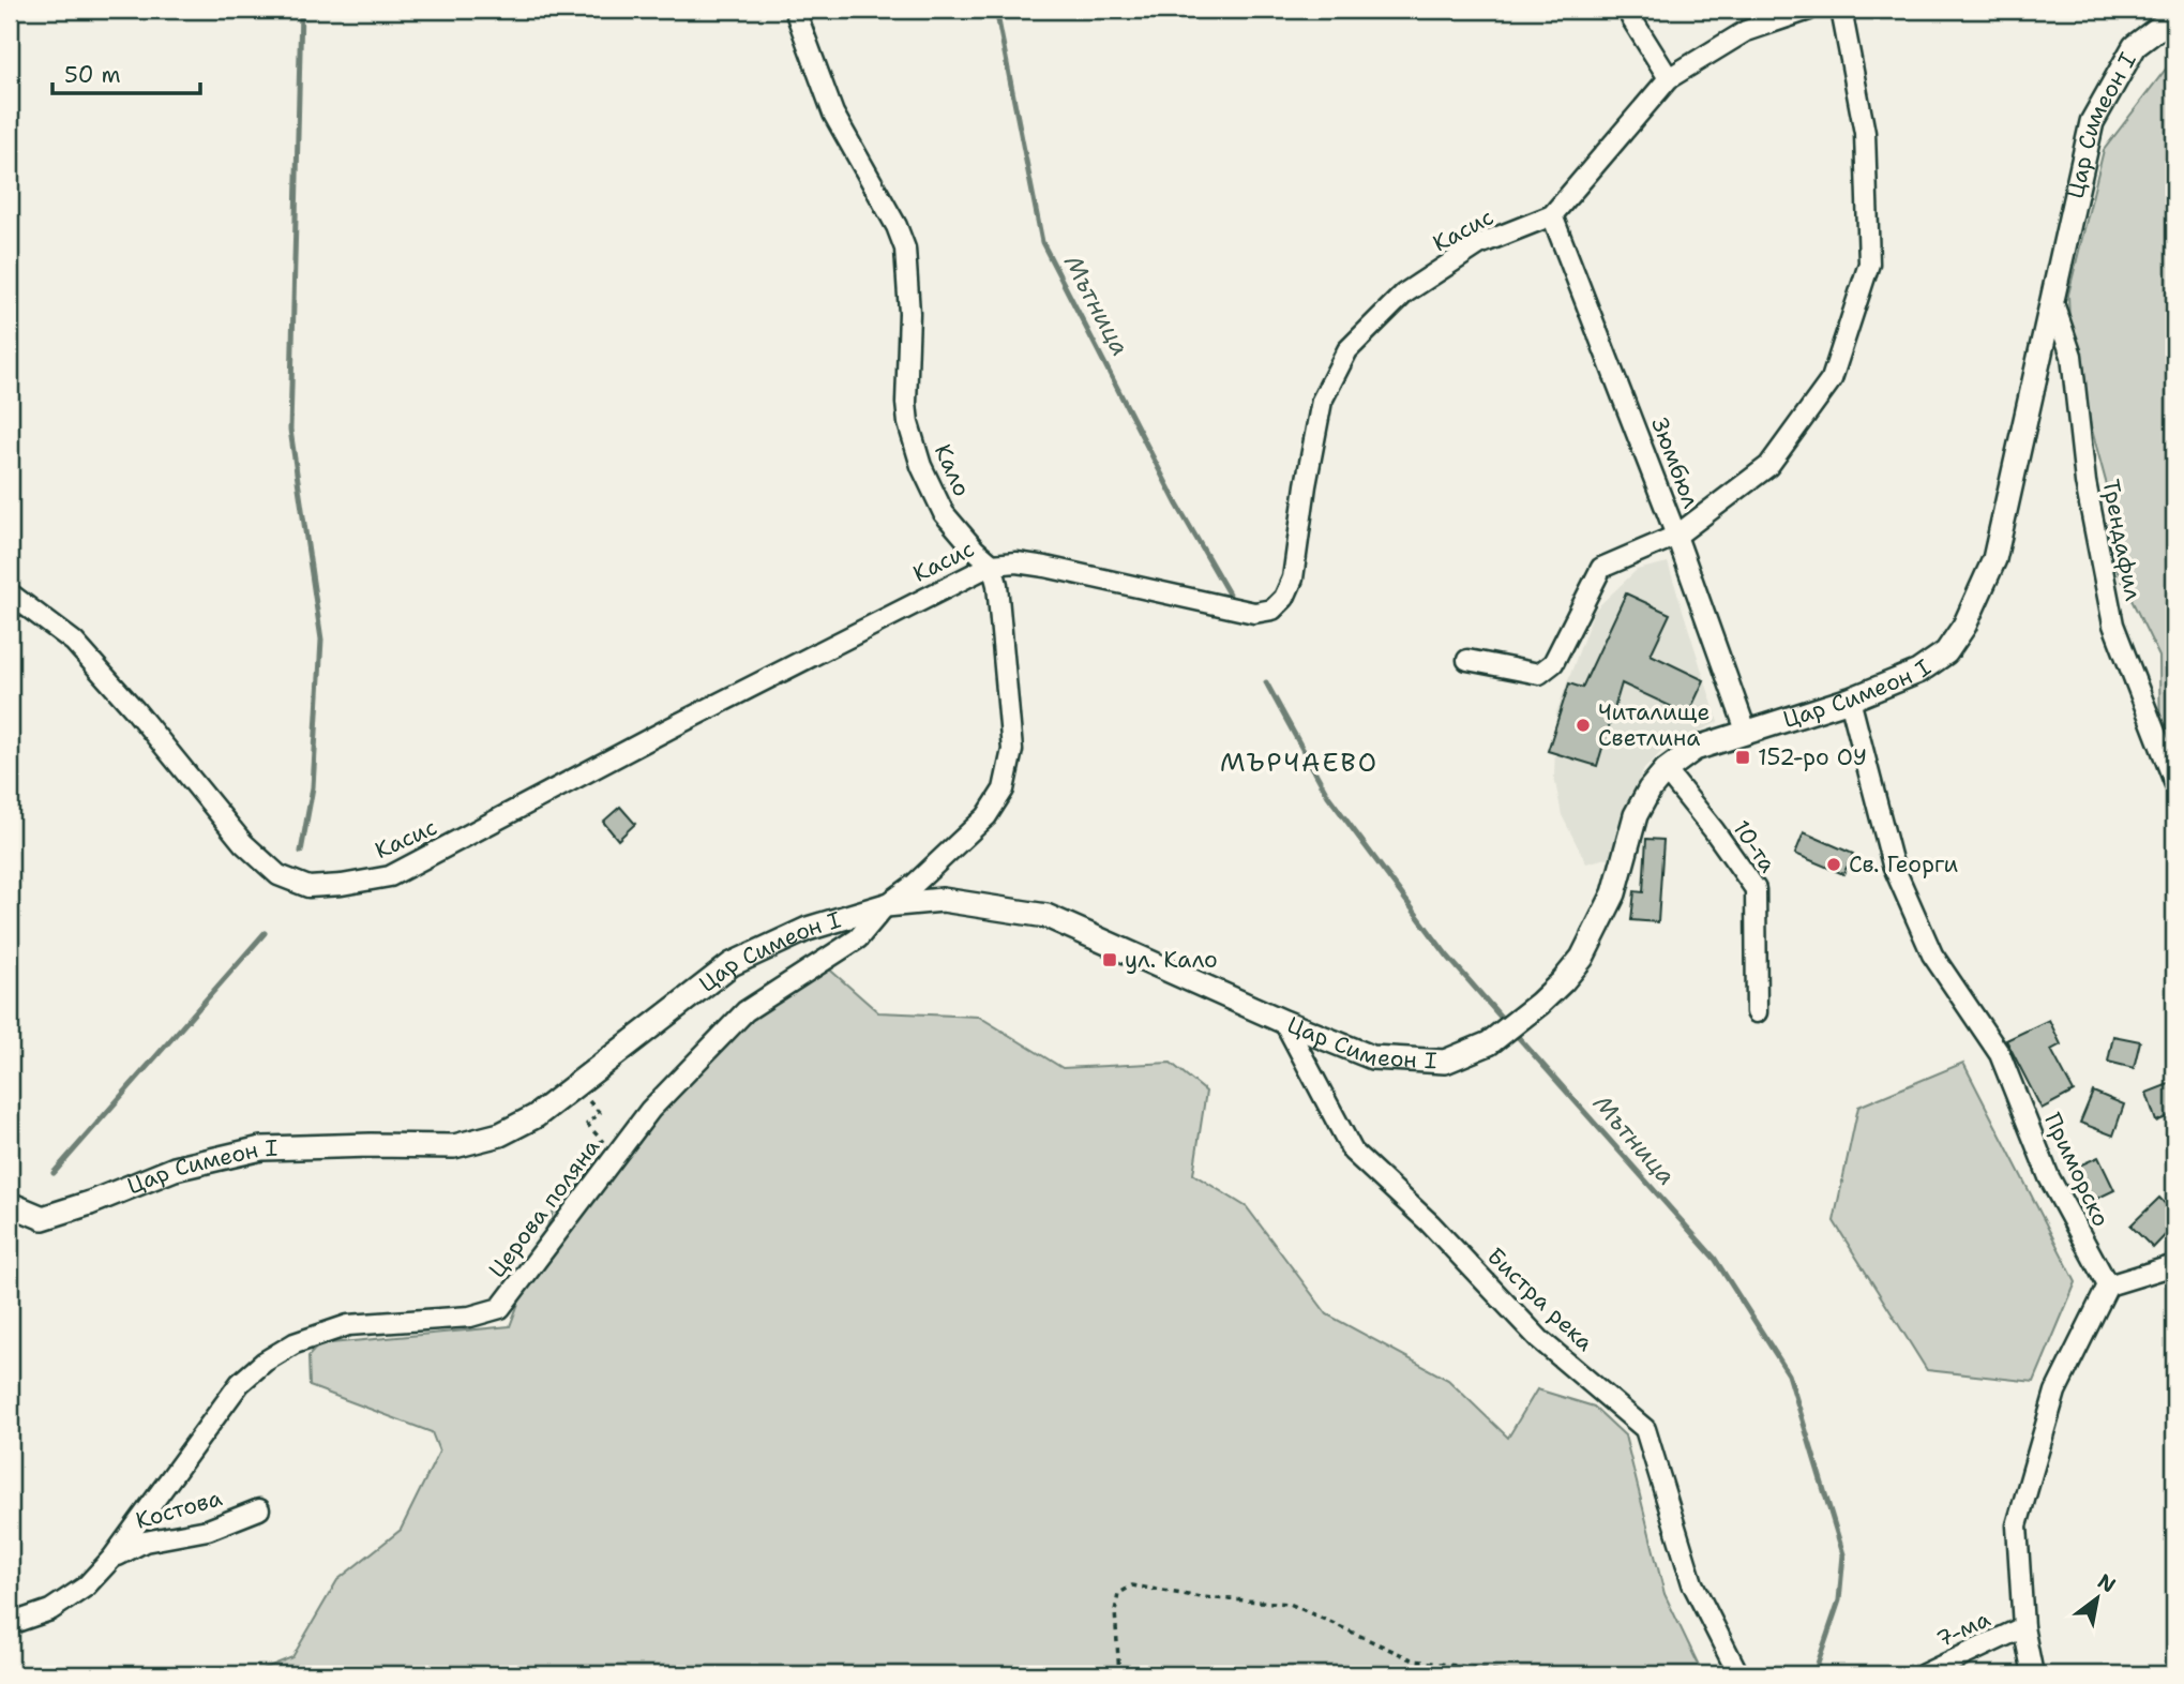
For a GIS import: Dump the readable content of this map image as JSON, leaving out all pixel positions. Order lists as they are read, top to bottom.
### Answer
{
  "streets": {
    "street": [
      "Цар Симеон I",
      "Касис",
      "Зюмбюл",
      "Кало",
      "Трендафил",
      "10-та",
      "Приморско",
      "Церова поляна",
      "Бистра река",
      "Костова",
      "7-ма"
    ]
  },
  "crossings": [
    ["Цар Симеон I", "Зюмбюл"],
    ["Цар Симеон I", "Трендафил"],
    ["Цар Симеон I", "10-та"],
    ["Цар Симеон I", "Приморско"],
    ["Цар Симеон I", "Церова поляна"],
    ["Цар Симеон I", "Бистра река"],
    ["Касис", "Зюмбюл"],
    ["Касис", "Кало"],
    ["Церова поляна", "Костова"]
  ],
  "districts": ["МЪРЧАЕВО"],
  "water": ["Мътница"],
  "places": {
    "other": ["Читалище Светлина", "Св. Георги"],
    "transit": ["152-ро ОУ", "ул. Кало"]
  },
  "scale_bar": "50 m",
  "north": "top right"
}
